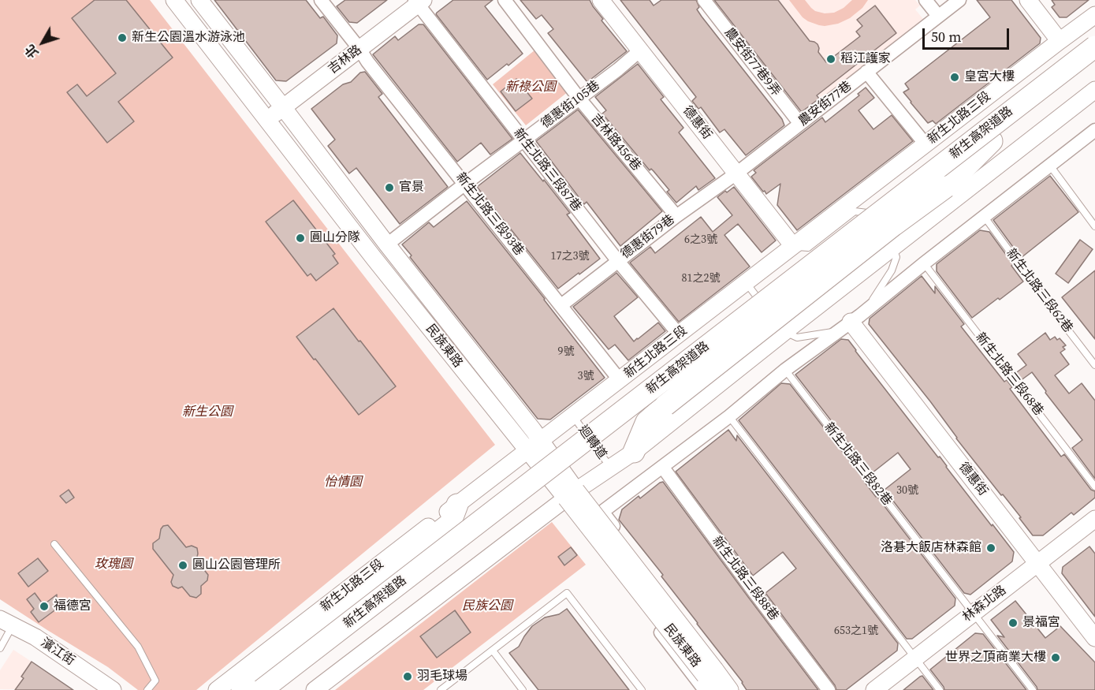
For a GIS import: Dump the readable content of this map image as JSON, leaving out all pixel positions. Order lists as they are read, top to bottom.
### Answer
{
  "streets": {
    "highway": ["新生高架道路"],
    "street": [
      "吉林路",
      "農安街77巷9弄",
      "農安街77巷",
      "德惠街105巷",
      "新生北路三段",
      "德惠街",
      "吉林路456巷",
      "新生北路三段87巷",
      "新生北路三段93巷",
      "德惠街79巷",
      "民族東路",
      "新生北路三段88巷",
      "林森北路",
      "濱江街"
    ],
    "lane": [
      "新生北路三段62巷",
      "新生北路三段68巷",
      "迴轉道",
      "新生北路三段82巷"
    ]
  },
  "crossings": [
    ["吉林路", "新生北路三段87巷"],
    ["吉林路", "新生北路三段93巷"],
    ["吉林路", "民族東路"],
    ["農安街77巷9弄", "農安街77巷"],
    ["農安街77巷", "德惠街"],
    ["農安街77巷", "德惠街79巷"],
    ["德惠街105巷", "德惠街"],
    ["德惠街105巷", "吉林路456巷"],
    ["德惠街105巷", "新生北路三段87巷"],
    ["德惠街105巷", "新生北路三段93巷"],
    ["德惠街105巷", "民族東路"],
    ["新生北路三段", "德惠街"],
    ["新生北路三段", "新生北路三段87巷"],
    ["新生北路三段", "新生北路三段93巷"],
    ["新生北路三段", "民族東路"],
    ["新生北路三段", "迴轉道"],
    ["德惠街", "德惠街79巷"],
    ["德惠街", "林森北路"],
    ["吉林路456巷", "德惠街79巷"],
    ["新生北路三段87巷", "德惠街79巷"],
    ["新生北路三段93巷", "德惠街79巷"],
    ["新生北路三段82巷", "林森北路"]
  ],
  "parks": [
    "新祿公園",
    "新生公園",
    "怡情園",
    "玫瑰園",
    "民族公園"
  ],
  "places": [
    "新生公園溫水游泳池",
    "稻江護家",
    "皇宮大樓",
    "官景",
    "圓山分隊",
    "洛碁大飯店林森館",
    "圓山公園管理所",
    "福德宮",
    "景福宮",
    "世界之頂商業大樓",
    "羽毛球場"
  ],
  "house_numbers": [
    "6之3號",
    "17之3號",
    "81之2號",
    "9號",
    "3號",
    "30號",
    "653之1號"
  ],
  "scale_bar": "50 m",
  "north": "bottom left"
}
